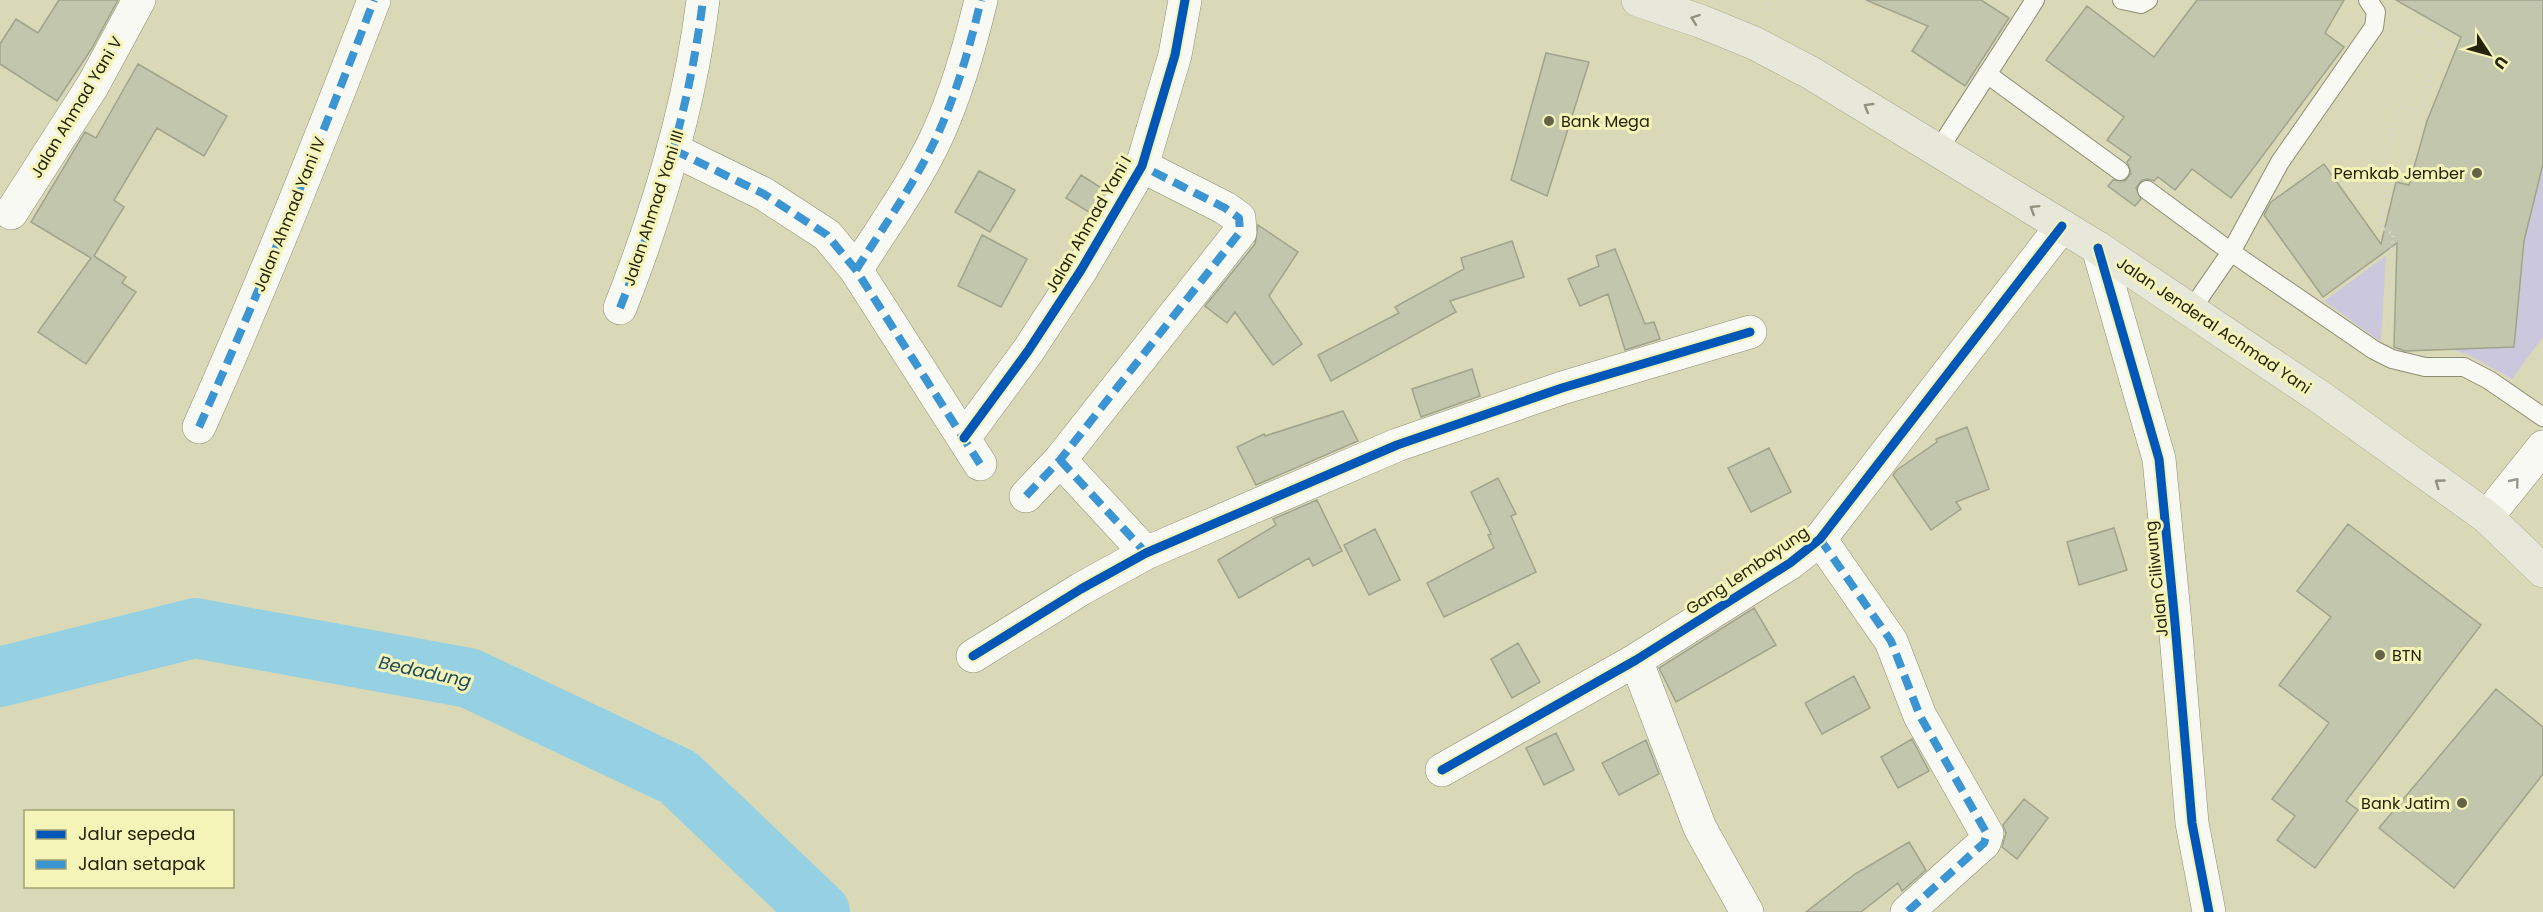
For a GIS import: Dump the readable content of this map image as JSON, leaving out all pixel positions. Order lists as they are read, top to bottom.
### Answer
{
  "streets": {
    "highway": ["Jalan Jenderal Achmad Yani"],
    "street": [
      "Jalan Ahmad Yani V",
      "Jalan Ahmad Yani III",
      "Jalan Ahmad Yani IV",
      "Jalan Ahmad Yani I",
      "Gang Lembayung",
      "Jalan Ciliwung"
    ]
  },
  "crossings": [
    ["Jalan Jenderal Achmad Yani", "Gang Lembayung"],
    ["Jalan Jenderal Achmad Yani", "Jalan Ciliwung"]
  ],
  "one_way": ["Jalan Jenderal Achmad Yani"],
  "water": ["Bedadung"],
  "places": [
    "Bank Mega",
    "Pemkab Jember",
    "BTN",
    "Bank Jatim"
  ],
  "legend": ["Jalur sepeda", "Jalan setapak"],
  "north": "bottom right"
}
